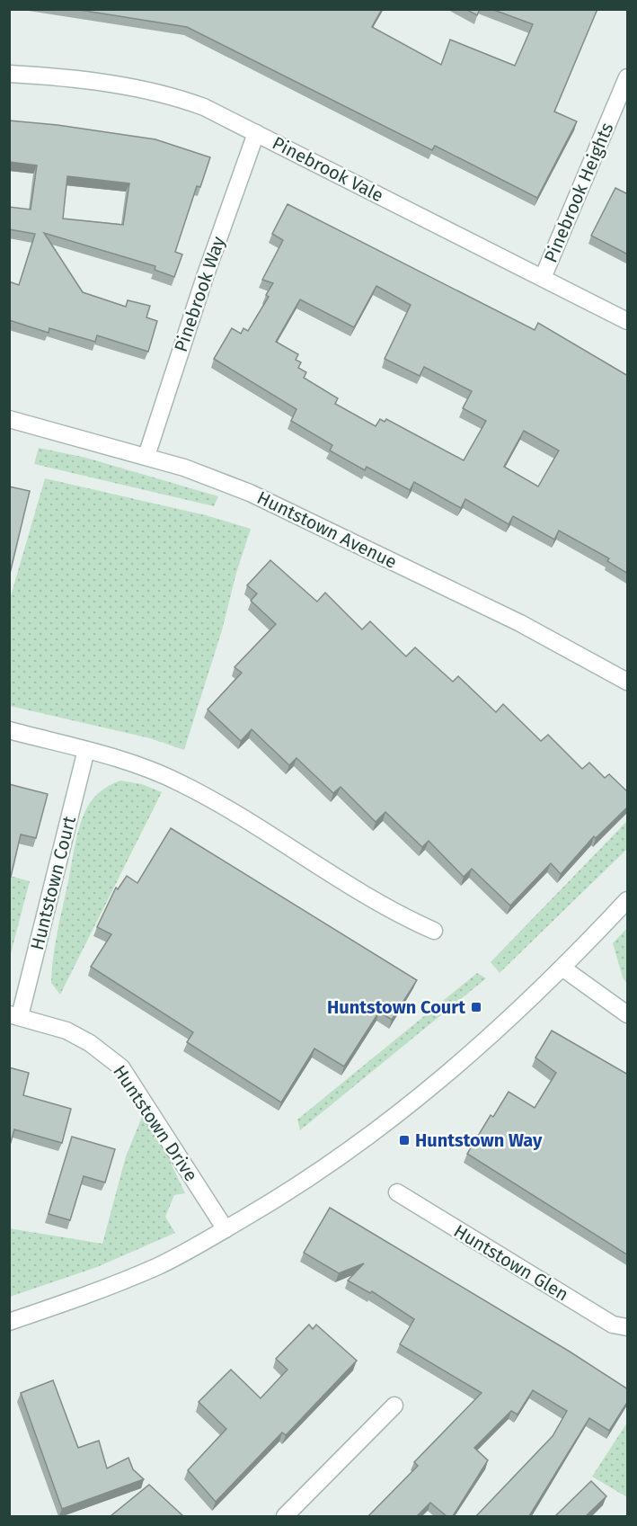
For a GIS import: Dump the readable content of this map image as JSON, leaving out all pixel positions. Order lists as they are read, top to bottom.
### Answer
{
  "streets": {
    "street": [
      "Pinebrook Vale",
      "Pinebrook Heights",
      "Pinebrook Way",
      "Huntstown Avenue",
      "Huntstown Court",
      "Huntstown Drive",
      "Huntstown Glen"
    ]
  },
  "crossings": [
    ["Pinebrook Vale", "Pinebrook Heights"],
    ["Pinebrook Vale", "Pinebrook Way"],
    ["Pinebrook Way", "Huntstown Avenue"],
    ["Huntstown Court", "Huntstown Drive"]
  ],
  "places": {
    "transit": ["Huntstown Court", "Huntstown Way"]
  }
}
